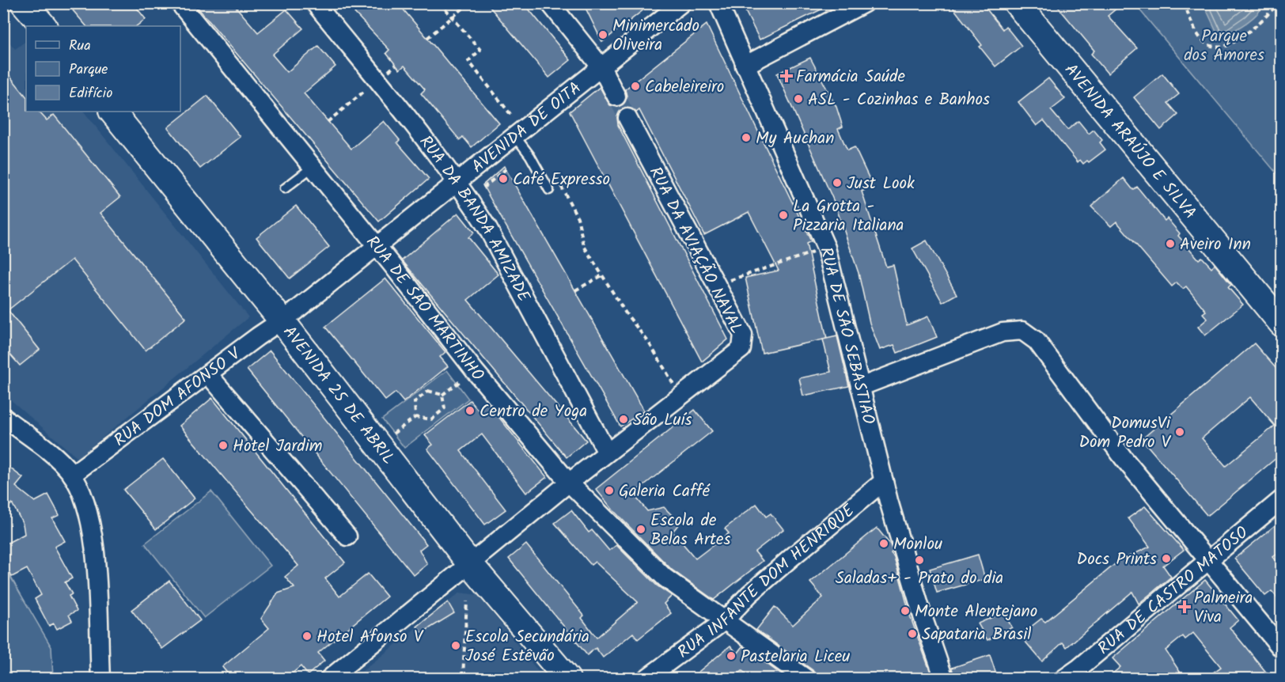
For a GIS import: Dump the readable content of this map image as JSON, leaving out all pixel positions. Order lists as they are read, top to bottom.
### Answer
{
  "streets": {
    "street": [
      "AVENIDA DE OITA",
      "AVENIDA ARAÚJO E SILVA",
      "RUA DA BANDA AMIZADE",
      "RUA DA AVIAÇÃO NAVAL",
      "RUA DE SÃO MARTINHO",
      "RUA DE SÃO SEBASTIÃO",
      "AVENIDA 25 DE ABRIL",
      "RUA DOM AFONSO V",
      "RUA INFANTE DOM HENRIQUE",
      "RUA DE CASTRO MATOSO"
    ]
  },
  "crossings": [
    ["AVENIDA DE OITA", "RUA DA BANDA AMIZADE"],
    ["AVENIDA DE OITA", "RUA DE SÃO MARTINHO"],
    ["AVENIDA DE OITA", "AVENIDA 25 DE ABRIL"],
    ["AVENIDA DE OITA", "RUA DOM AFONSO V"],
    ["RUA DA BANDA AMIZADE", "RUA DA AVIAÇÃO NAVAL"],
    ["RUA DA AVIAÇÃO NAVAL", "RUA DE SÃO MARTINHO"],
    ["RUA DA AVIAÇÃO NAVAL", "AVENIDA 25 DE ABRIL"],
    ["RUA DE SÃO MARTINHO", "RUA INFANTE DOM HENRIQUE"],
    ["RUA DE SÃO SEBASTIÃO", "RUA INFANTE DOM HENRIQUE"],
    ["AVENIDA 25 DE ABRIL", "RUA DOM AFONSO V"]
  ],
  "parks": ["Parque dos Amores"],
  "places": {
    "other": [
      "Minimercado Oliveira",
      "Cabeleireiro",
      "ASL - Cozinhas e Banhos",
      "My Auchan",
      "Café Expresso",
      "Just Look",
      "La Grotta - Pizzaria Italiana",
      "Aveiro Inn",
      "Centro de Yoga",
      "São Luís",
      "DomusVi Dom Pedro V",
      "Hotel Jardim",
      "Galeria Caffé",
      "Escola de Belas Artes",
      "Monlou",
      "Docs Prints",
      "Saladas+ - Prato do dia",
      "Monte Alentejano",
      "Sapataria Brasil",
      "Hotel Afonso V",
      "Escola Secundária José Estêvão",
      "Pastelaria Liceu"
    ],
    "health": ["Farmácia Saúde", "Palmeira Viva"]
  },
  "legend": ["Rua", "Parque", "Edifício"]
}
